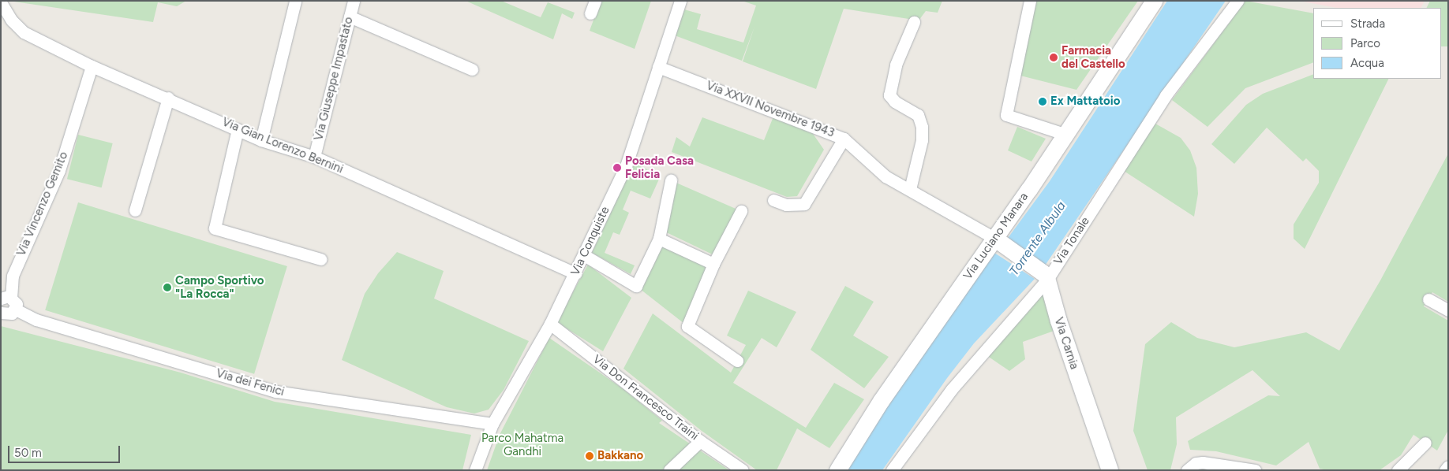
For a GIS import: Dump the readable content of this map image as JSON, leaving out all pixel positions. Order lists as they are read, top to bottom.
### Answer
{
  "streets": {
    "main road": ["Via Luciano Manara", "Via Carnia"],
    "street": [
      "Via Giuseppe Impastato",
      "Via XXVII Novembre 1943",
      "Via Gian Lorenzo Bernini",
      "Via Vincenzo Gemito",
      "Via Conquiste",
      "Via Tonale",
      "Via dei Fenici",
      "Via Don Francesco Traini"
    ]
  },
  "crossings": [
    ["Via Giuseppe Impastato", "Via Gian Lorenzo Bernini"],
    ["Via XXVII Novembre 1943", "Via Luciano Manara"],
    ["Via XXVII Novembre 1943", "Via Conquiste"],
    ["Via Gian Lorenzo Bernini", "Via Vincenzo Gemito"],
    ["Via Gian Lorenzo Bernini", "Via Conquiste"],
    ["Via Conquiste", "Via dei Fenici"],
    ["Via Conquiste", "Via Don Francesco Traini"],
    ["Via Tonale", "Via Carnia"]
  ],
  "water": ["Torrente Albula"],
  "parks": ["Parco Mahatma Gandhi"],
  "places": [
    "Farmacia del Castello",
    "Ex Mattatoio",
    "Posada Casa Felicia",
    "Campo Sportivo \"La Rocca\"",
    "Bakkano"
  ],
  "legend": ["Strada", "Parco", "Acqua"],
  "scale_bar": "50 m"
}
